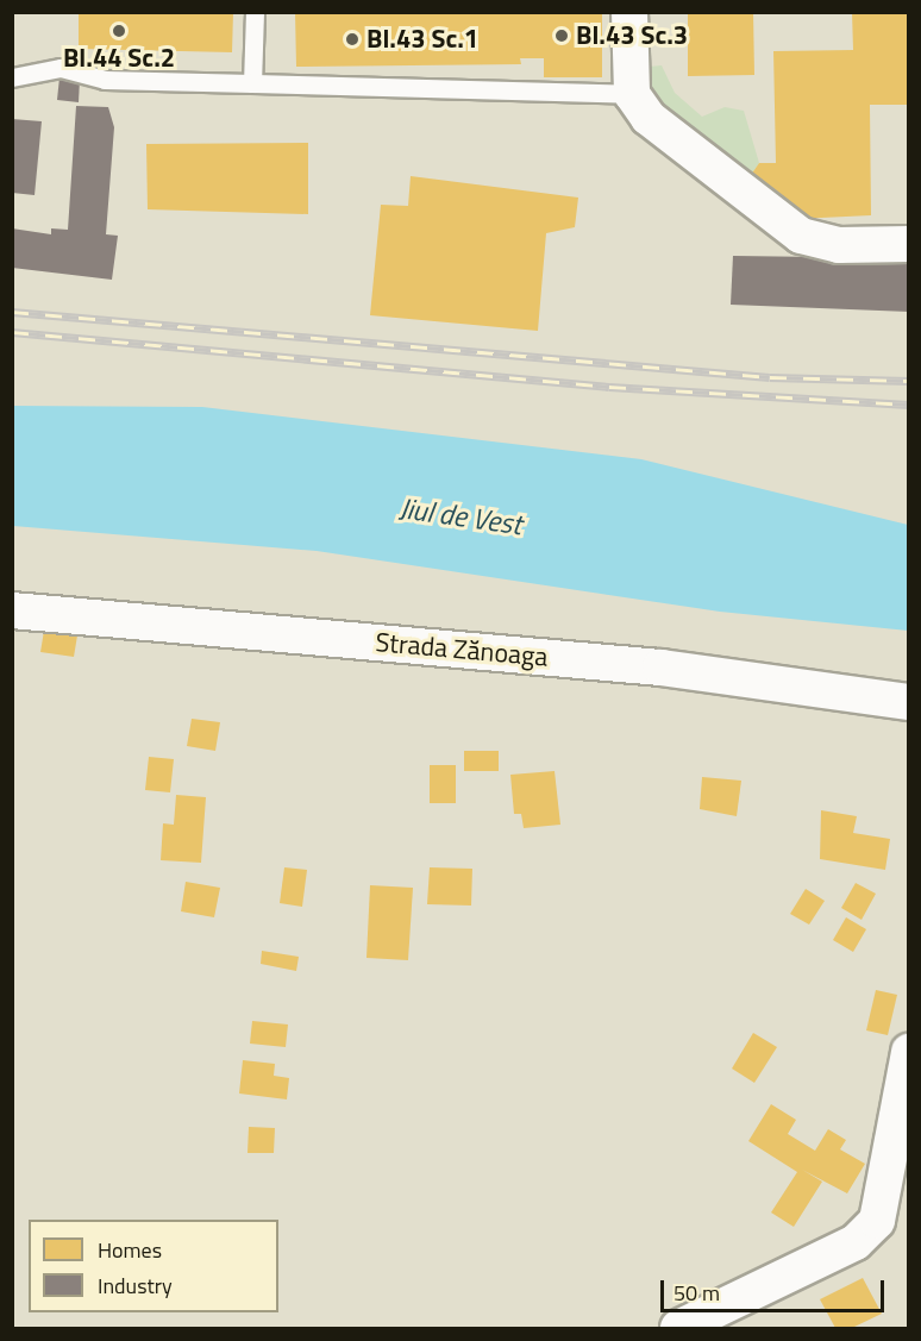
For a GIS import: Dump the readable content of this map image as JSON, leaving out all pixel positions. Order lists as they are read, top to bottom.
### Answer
{
  "streets": {
    "street": ["Strada Zănoaga"]
  },
  "water": ["Jiul de Vest"],
  "places": ["Bl.44 Sc.2", "Bl.43 Sc.3", "Bl.43 Sc.1"],
  "legend": ["Homes", "Industry"],
  "scale_bar": "50 m"
}
